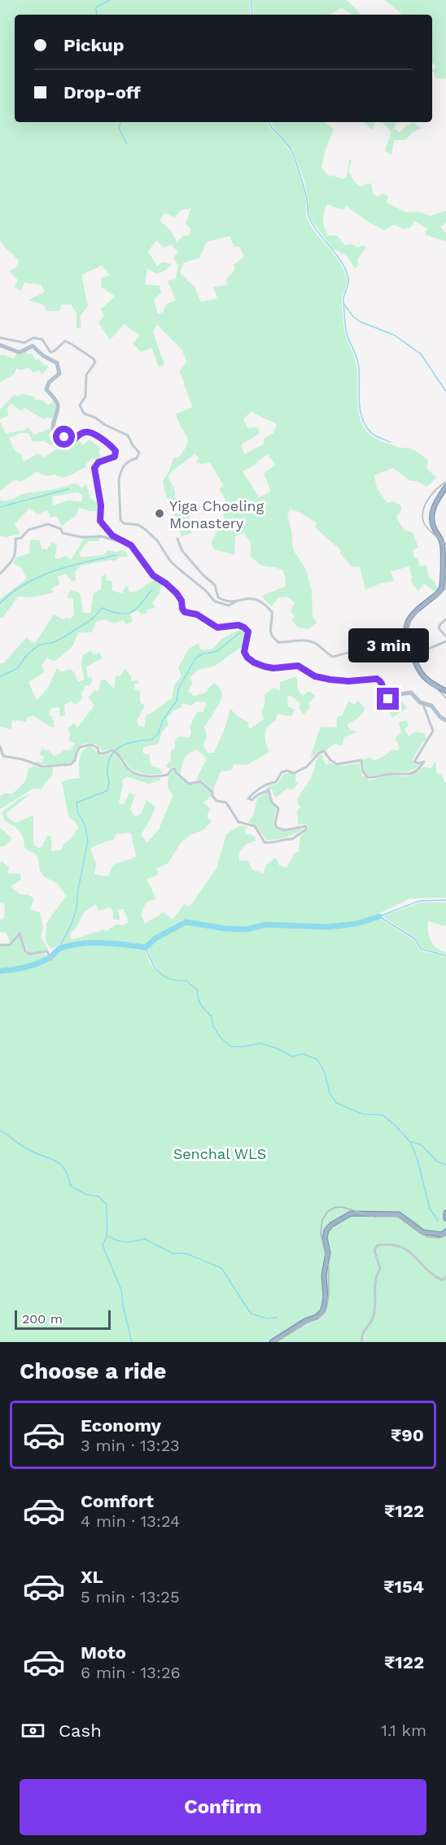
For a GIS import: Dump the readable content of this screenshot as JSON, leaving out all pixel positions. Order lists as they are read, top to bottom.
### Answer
{
  "parks": ["Senchal WLS"],
  "places": ["Yiga Choeling Monastery"],
  "scale_bar": "200 m",
  "page": {
    "banner": ["Pickup", "Drop-off"],
    "bubble": "3 min",
    "scale": "200 m",
    "heading": "Choose a ride",
    "list": [
      {
        "name": "Economy",
        "note": "3 min · 13:23",
        "value": "₹90"
      },
      {
        "name": "Comfort",
        "note": "4 min · 13:24",
        "value": "₹122"
      },
      {
        "name": "XL",
        "note": "5 min · 13:25",
        "value": "₹154"
      },
      {
        "name": "Moto",
        "note": "6 min · 13:26",
        "value": "₹122"
      }
    ],
    "pay": ["Cash", "1.1 km"],
    "buttons": "Confirm"
  }
}
